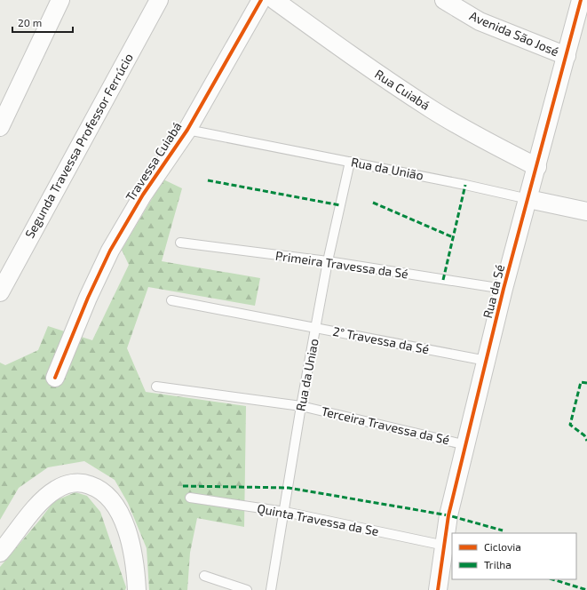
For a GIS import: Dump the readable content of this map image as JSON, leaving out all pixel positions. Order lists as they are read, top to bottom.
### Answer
{
  "streets": {
    "street": [
      "Avenida São José",
      "Rua Cuiabá",
      "Segunda Travessa Professor Ferrúcio",
      "Travessa Cuiabá",
      "Rua da União",
      "Rua da Sé"
    ],
    "lane": [
      "Primeira Travessa da Sé",
      "2° Travessa da Sé",
      "Rua da Uniao",
      "Terceira Travessa da Sé",
      "Quinta Travessa da Se"
    ]
  },
  "crossings": [
    ["Avenida São José", "Rua da Sé"],
    ["Rua Cuiabá", "Rua da Sé"],
    ["Travessa Cuiabá", "Rua da União"],
    ["Rua da União", "Rua da Sé"],
    ["Rua da União", "Rua da Uniao"],
    ["Primeira Travessa da Sé", "Rua da Sé"],
    ["Primeira Travessa da Sé", "Rua da Uniao"],
    ["Rua da Sé", "2° Travessa da Sé"],
    ["Rua da Sé", "Terceira Travessa da Sé"],
    ["Rua da Sé", "Quinta Travessa da Se"],
    ["2° Travessa da Sé", "Rua da Uniao"],
    ["Rua da Uniao", "Terceira Travessa da Sé"],
    ["Rua da Uniao", "Quinta Travessa da Se"]
  ],
  "legend": ["Ciclovia", "Trilha"],
  "scale_bar": "20 m"
}
